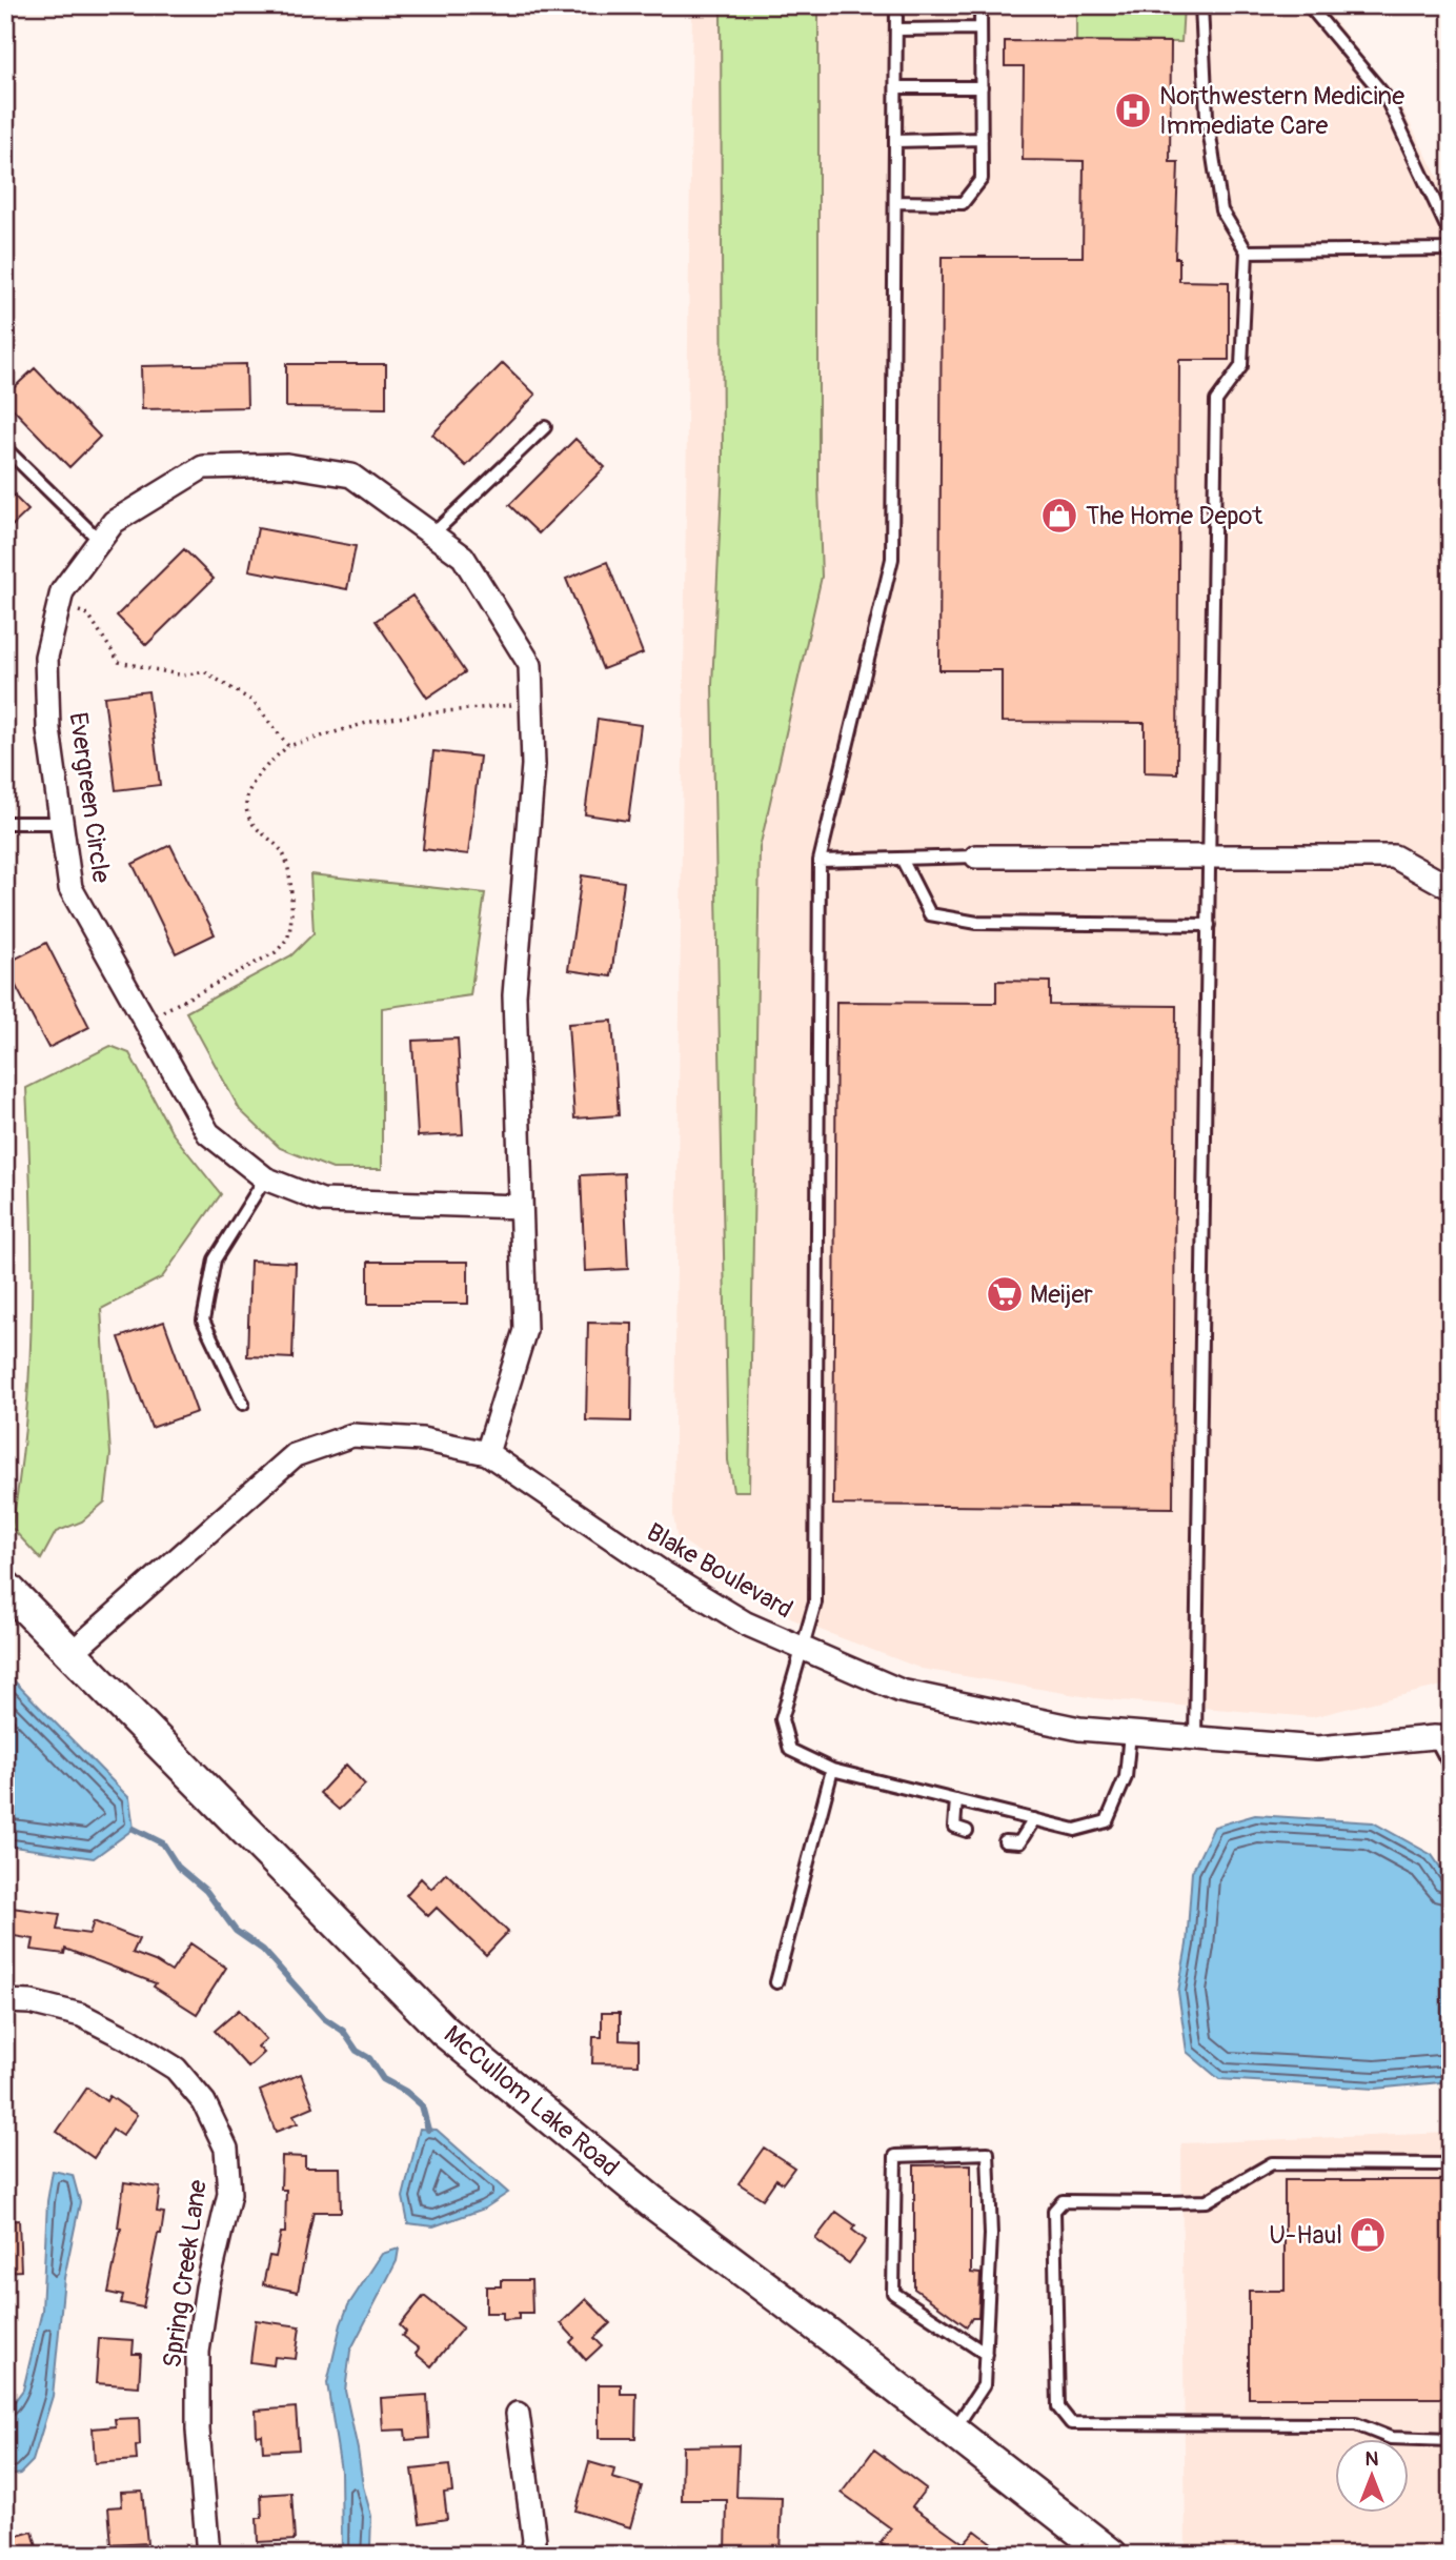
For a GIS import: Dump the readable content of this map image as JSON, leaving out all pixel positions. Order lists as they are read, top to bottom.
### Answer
{
  "streets": {
    "street": [
      "Evergreen Circle",
      "Blake Boulevard",
      "McCullom Lake Road",
      "Spring Creek Lane"
    ]
  },
  "crossings": [
    ["Evergreen Circle", "Blake Boulevard"],
    ["Blake Boulevard", "McCullom Lake Road"]
  ],
  "places": {
    "hospital": ["Northwestern Medicine Immediate Care"],
    "shop": ["The Home Depot", "U-Haul"],
    "supermarket": ["Meijer"]
  },
  "north": "top"
}
